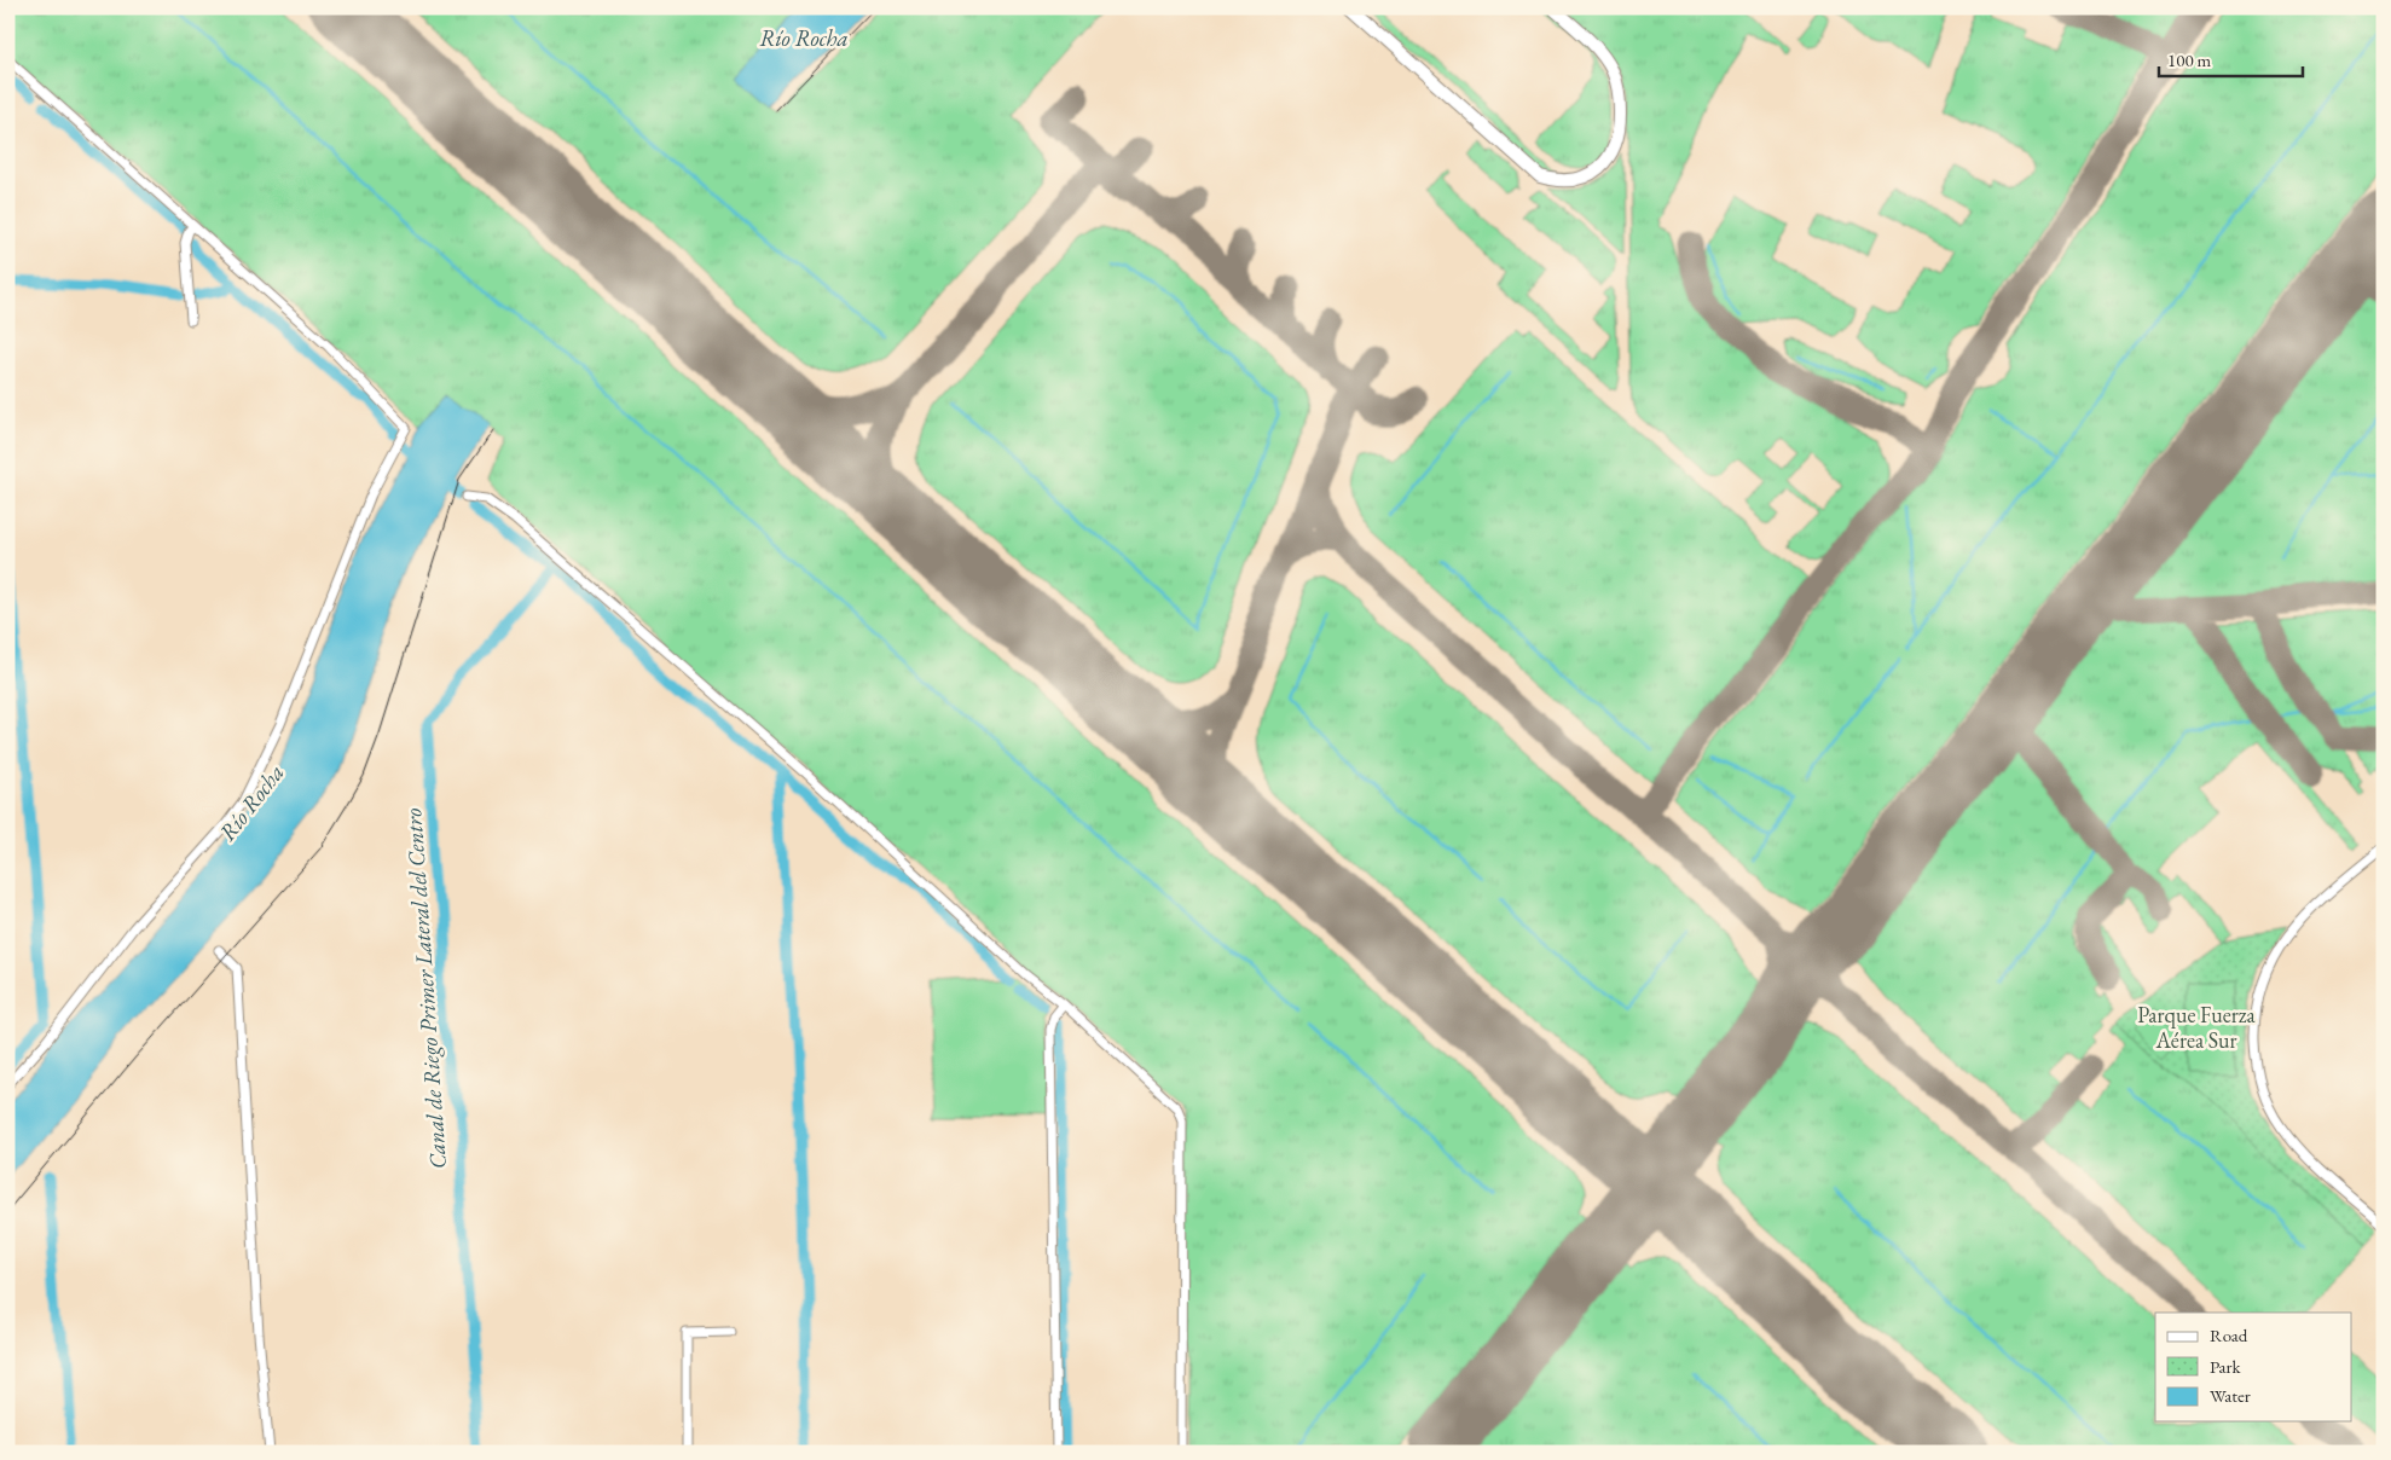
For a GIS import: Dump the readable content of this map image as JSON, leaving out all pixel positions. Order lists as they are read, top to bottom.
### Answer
{
  "water": ["Río Rocha", "Canal de Riego Primer Lateral del Centro"],
  "parks": ["Parque Fuerza Aérea Sur"],
  "legend": ["Road", "Park", "Water"],
  "scale_bar": "100 m"
}
